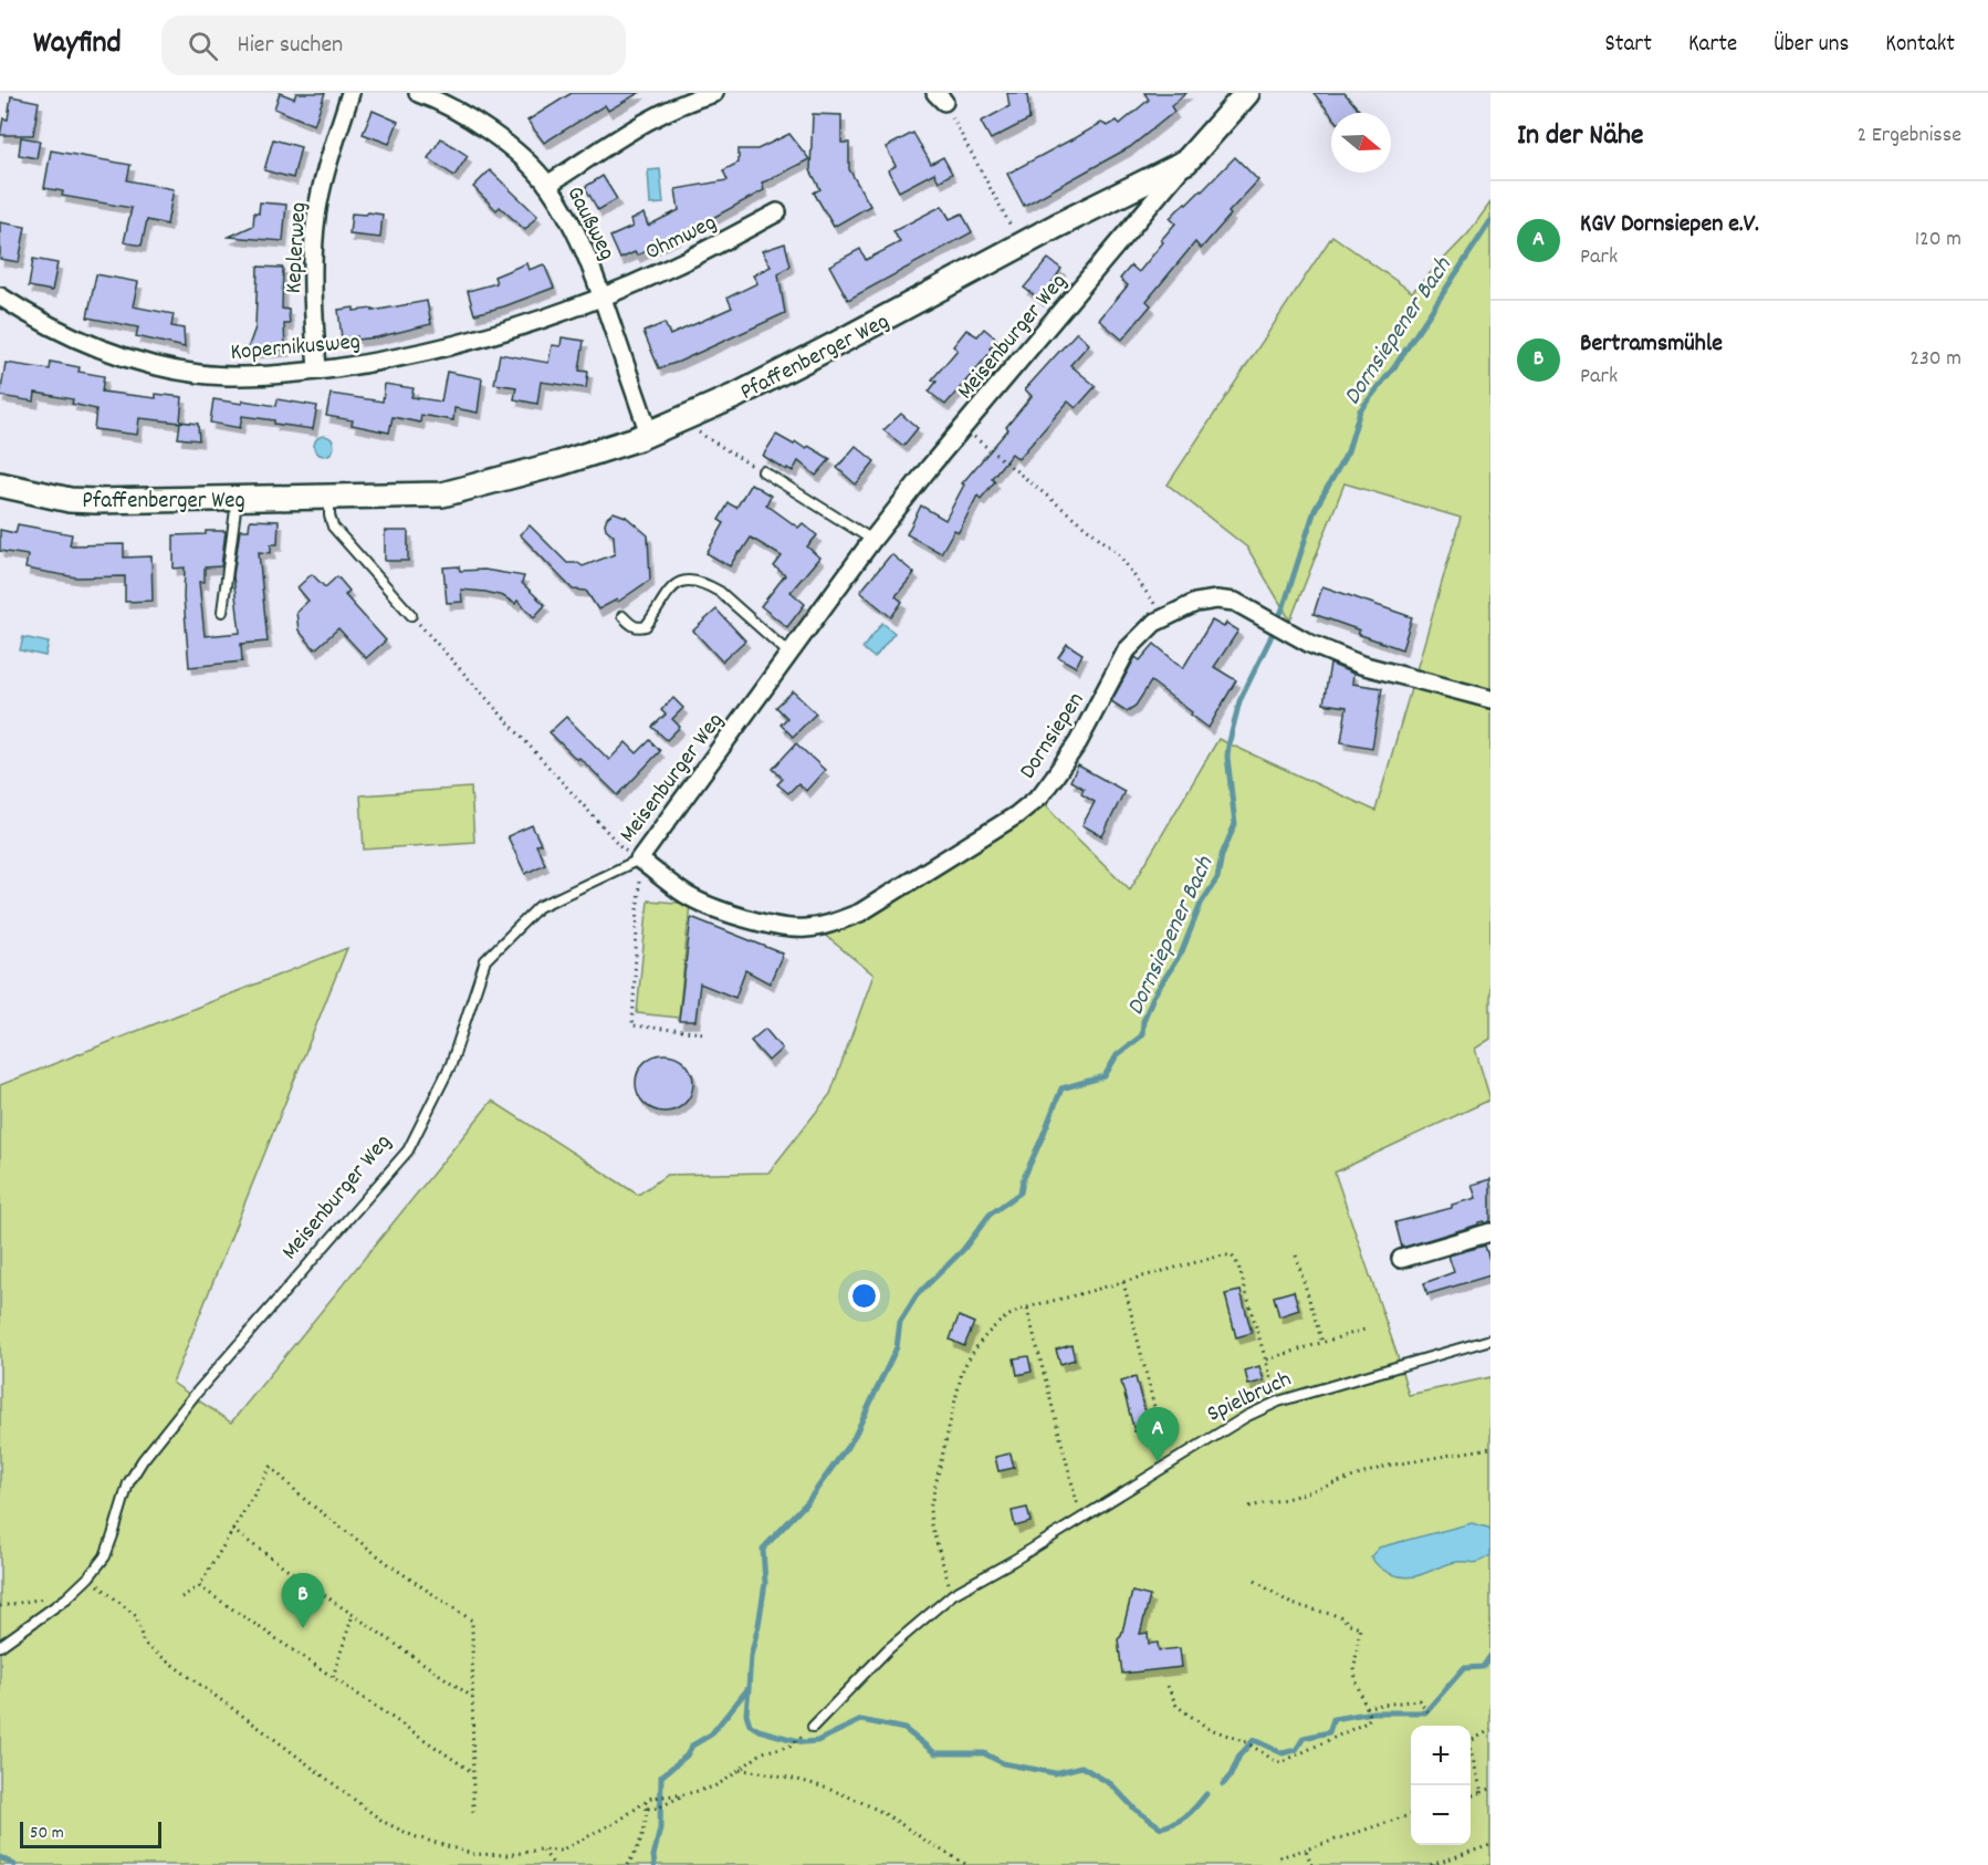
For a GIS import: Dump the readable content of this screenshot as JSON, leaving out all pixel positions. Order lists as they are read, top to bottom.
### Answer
{
  "streets": {
    "main road": ["Pfaffenberger Weg"],
    "street": [
      "Gaußweg",
      "Ohmweg",
      "Keplerweg",
      "Meisenburger Weg",
      "Kopernikusweg",
      "Dornsiepen"
    ],
    "lane": ["Spielbruch"]
  },
  "crossings": [
    ["Gaußweg", "Ohmweg"],
    ["Gaußweg", "Kopernikusweg"],
    ["Gaußweg", "Pfaffenberger Weg"],
    ["Ohmweg", "Kopernikusweg"],
    ["Keplerweg", "Kopernikusweg"],
    ["Meisenburger Weg", "Pfaffenberger Weg"],
    ["Meisenburger Weg", "Dornsiepen"]
  ],
  "water": ["Dornsiepener Bach"],
  "scale_bar": "50 m",
  "north": "right",
  "page": {
    "header": "Wayfind",
    "search": "Hier suchen",
    "nav": [
      "Start",
      "Karte",
      "Über uns",
      "Kontakt"
    ],
    "heading": ["In der Nähe", "2 Ergebnisse"],
    "list": [
      {
        "mark": "A",
        "name": "KGV Dornsiepen e.V.",
        "note": "Park",
        "value": "120 m"
      },
      {
        "mark": "B",
        "name": "Bertramsmühle",
        "note": "Park",
        "value": "230 m"
      }
    ],
    "pins": ["A", "B"],
    "map_buttons": ["+", "−"],
    "scale": "50 m"
  }
}
